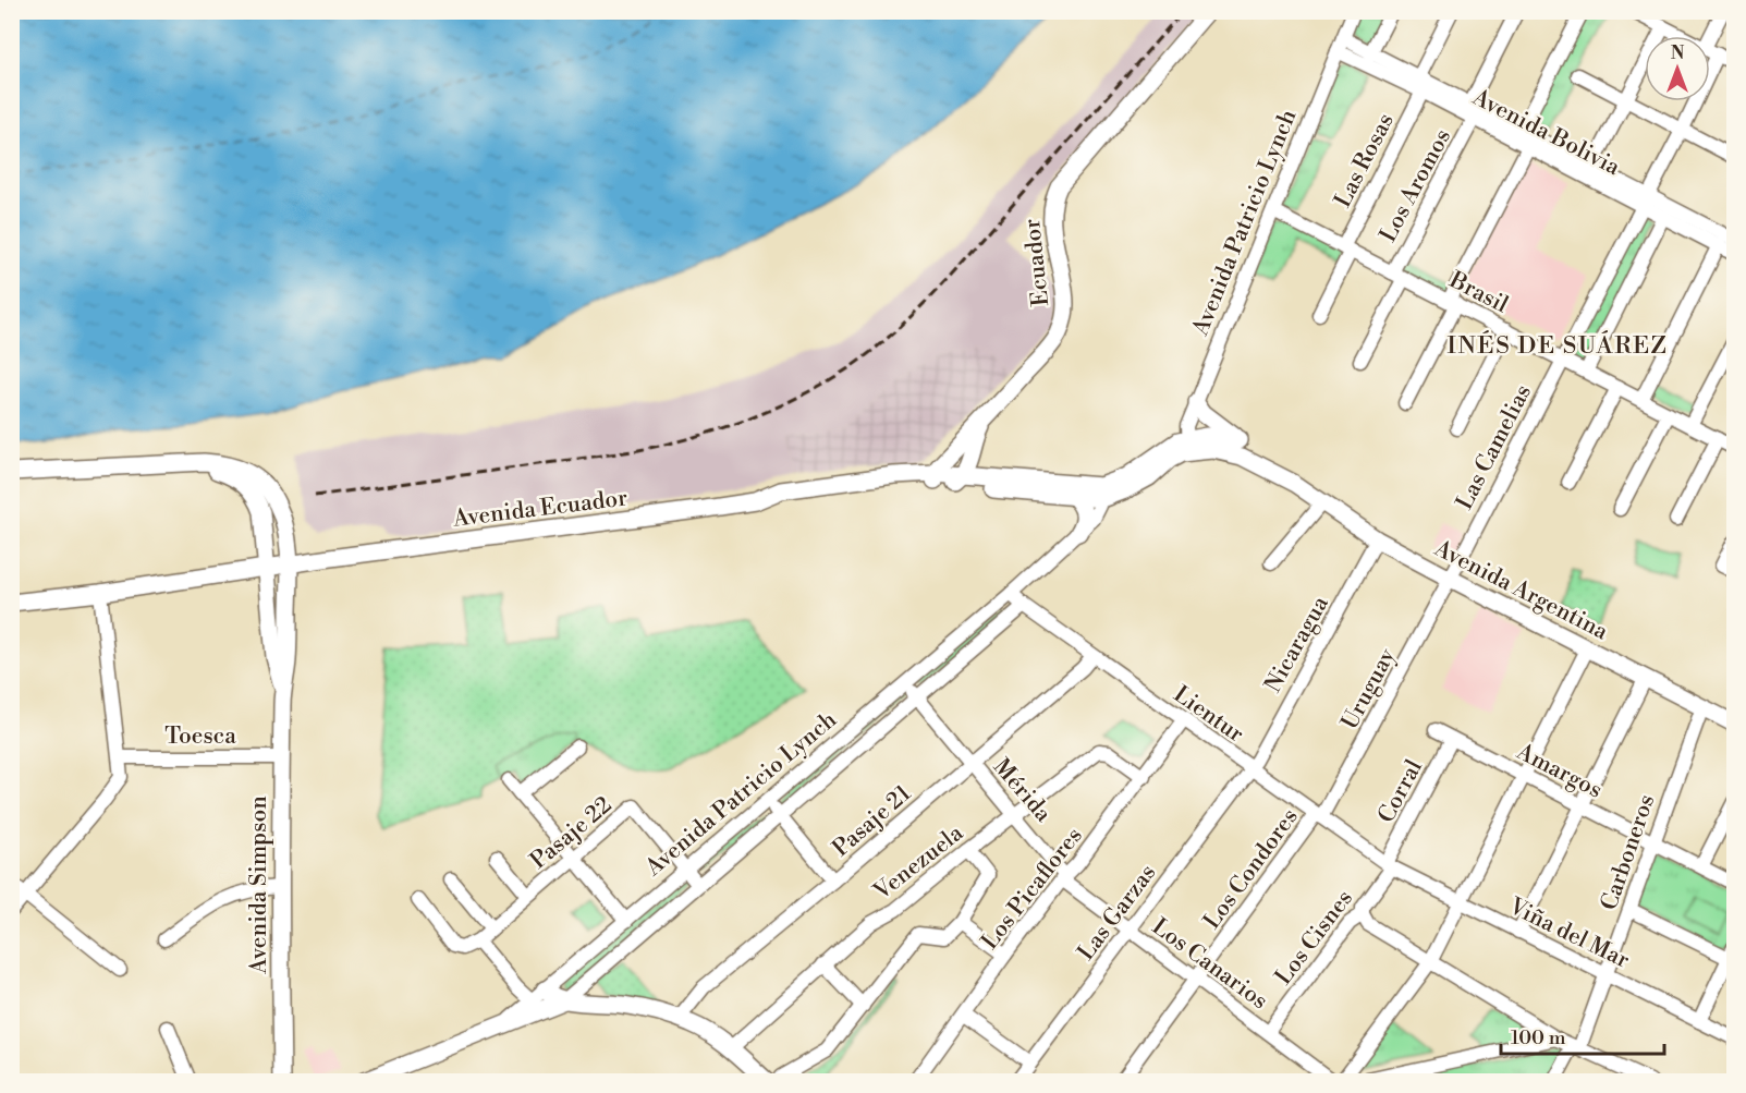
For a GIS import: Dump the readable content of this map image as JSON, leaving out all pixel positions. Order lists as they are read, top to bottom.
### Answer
{
  "streets": {
    "main road": [
      "Avenida Patricio Lynch",
      "Ecuador",
      "Avenida Ecuador",
      "Avenida Argentina",
      "Avenida Simpson"
    ],
    "street": [
      "Avenida Bolivia",
      "Las Rosas",
      "Los Aromos",
      "Brasil",
      "Las Camelias",
      "Nicaragua",
      "Uruguay",
      "Lientur",
      "Toesca",
      "Amargos",
      "Mérida",
      "Corral",
      "Pasaje 21",
      "Pasaje 22",
      "Carboneros",
      "Venezuela",
      "Los Condores",
      "Los Picaflores",
      "Las Garzas",
      "Viña del Mar",
      "Los Cisnes",
      "Los Canarios"
    ]
  },
  "crossings": [
    ["Avenida Bolivia", "Las Rosas"],
    ["Avenida Bolivia", "Los Aromos"],
    ["Avenida Bolivia", "Avenida Patricio Lynch"],
    ["Avenida Bolivia", "Las Camelias"],
    ["Las Rosas", "Brasil"],
    ["Los Aromos", "Brasil"],
    ["Avenida Patricio Lynch", "Brasil"],
    ["Avenida Patricio Lynch", "Avenida Argentina"],
    ["Avenida Patricio Lynch", "Lientur"],
    ["Avenida Patricio Lynch", "Mérida"],
    ["Avenida Patricio Lynch", "Pasaje 22"],
    ["Ecuador", "Avenida Ecuador"],
    ["Ecuador", "Avenida Argentina"],
    ["Brasil", "Las Camelias"],
    ["Las Camelias", "Avenida Argentina"],
    ["Las Camelias", "Uruguay"],
    ["Avenida Argentina", "Nicaragua"],
    ["Avenida Argentina", "Uruguay"],
    ["Avenida Argentina", "Carboneros"],
    ["Nicaragua", "Lientur"],
    ["Nicaragua", "Las Garzas"],
    ["Uruguay", "Lientur"],
    ["Uruguay", "Los Condores"],
    ["Lientur", "Corral"],
    ["Lientur", "Pasaje 21"],
    ["Lientur", "Los Condores"],
    ["Lientur", "Los Picaflores"],
    ["Lientur", "Las Garzas"],
    ["Lientur", "Viña del Mar"],
    ["Lientur", "Los Cisnes"],
    ["Toesca", "Avenida Simpson"],
    ["Amargos", "Corral"],
    ["Amargos", "Carboneros"],
    ["Mérida", "Pasaje 21"],
    ["Mérida", "Venezuela"],
    ["Mérida", "Los Picaflores"],
    ["Mérida", "Los Canarios"],
    ["Corral", "Viña del Mar"],
    ["Corral", "Los Cisnes"],
    ["Carboneros", "Viña del Mar"],
    ["Venezuela", "Los Picaflores"],
    ["Los Condores", "Los Canarios"],
    ["Los Picaflores", "Los Canarios"],
    ["Las Garzas", "Los Canarios"],
    ["Viña del Mar", "Los Cisnes"],
    ["Los Cisnes", "Los Canarios"]
  ],
  "districts": ["INÉS DE SUÁREZ"],
  "scale_bar": "100 m",
  "north": "top"
}
